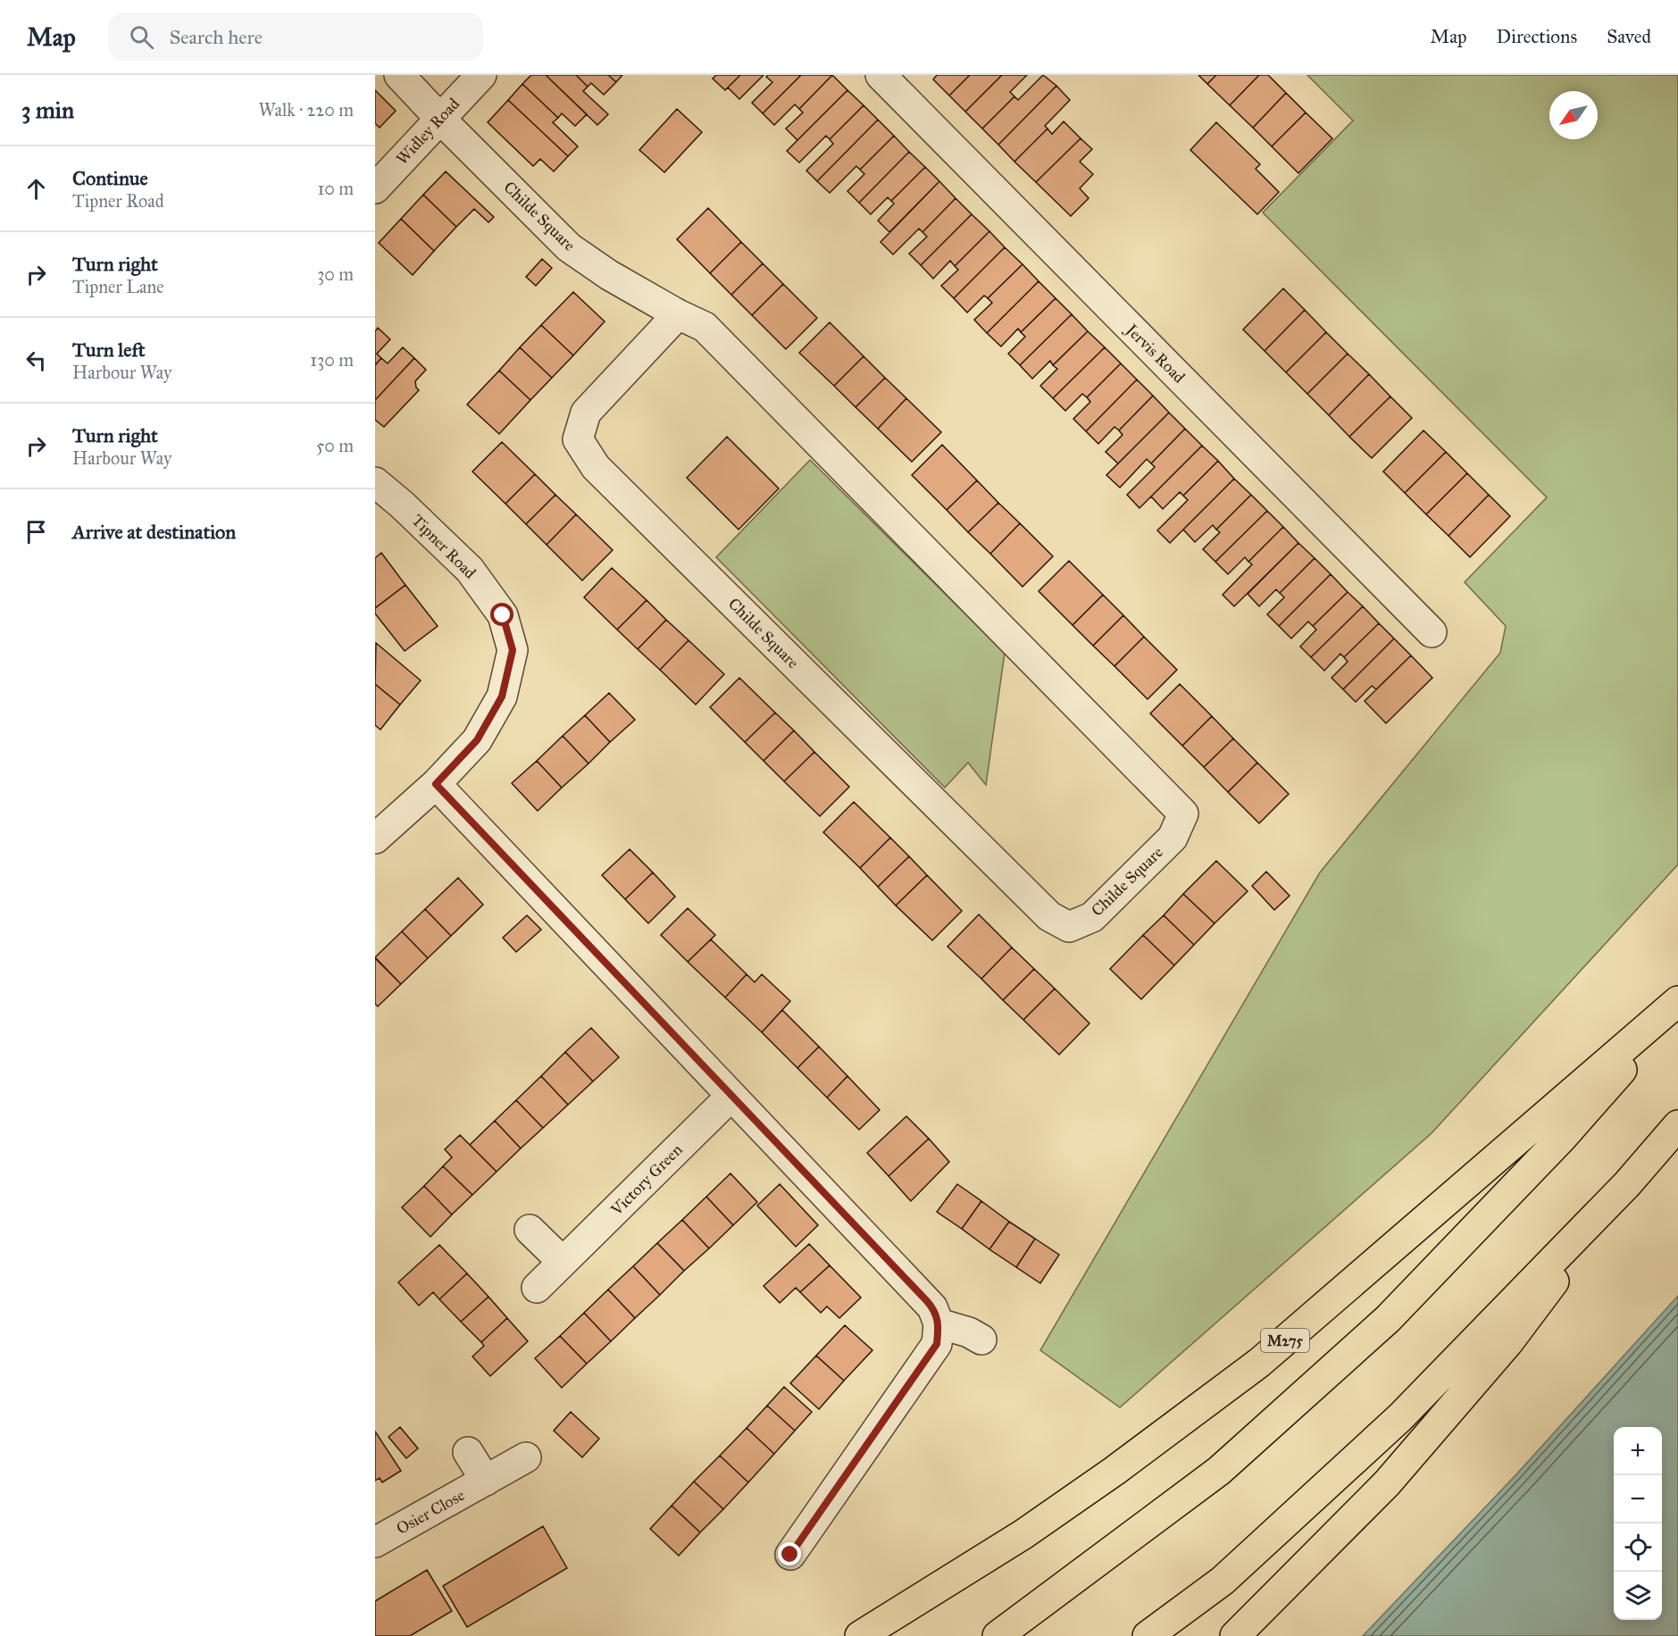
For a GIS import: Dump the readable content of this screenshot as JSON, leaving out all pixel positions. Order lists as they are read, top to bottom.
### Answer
{
  "streets": {
    "highway": ["M275"],
    "street": [
      "Widley Road",
      "Childe Square",
      "Jervis Road",
      "Tipner Road",
      "Victory Green",
      "Osier Close"
    ]
  },
  "crossings": [
    ["Widley Road", "Childe Square"]
  ],
  "north": "bottom left",
  "page": {
    "header": "Map",
    "search": "Search here",
    "nav": ["Map", "Directions", "Saved"],
    "heading": ["3 min", "Walk · 220 m"],
    "list": [
      ["Continue", "Tipner Road", "10 m"],
      ["Turn right", "Tipner Lane", "30 m"],
      ["Turn left", "Harbour Way", "130 m"],
      ["Turn right", "Harbour Way", "50 m"],
      "Arrive at destination"
    ],
    "map_buttons": ["+", "−"]
  }
}
